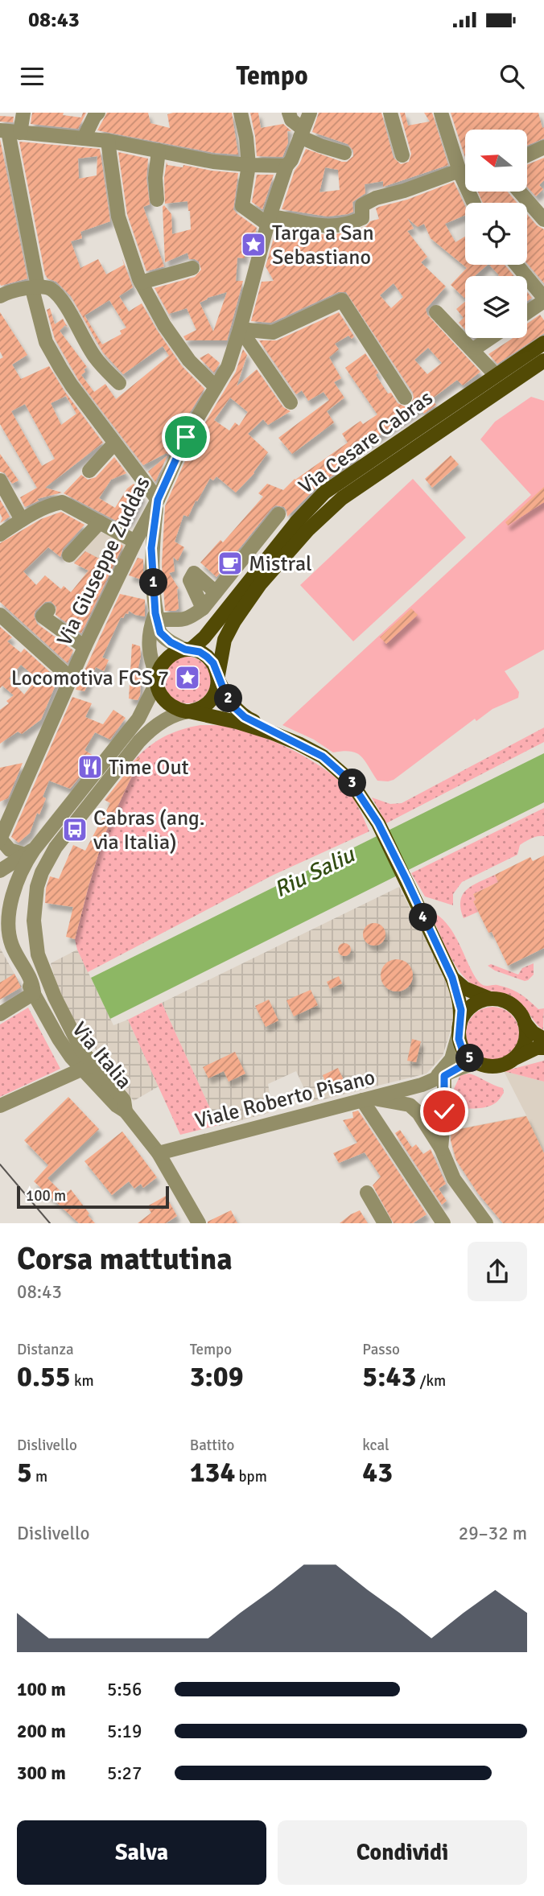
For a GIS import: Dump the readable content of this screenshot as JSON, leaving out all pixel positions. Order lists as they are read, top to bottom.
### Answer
{
  "streets": {
    "main road": ["Via Cesare Cabras"],
    "street": ["Via Giuseppe Zuddas", "Via Italia", "Viale Roberto Pisano"]
  },
  "crossings": [
    ["Via Cesare Cabras", "Via Italia"],
    ["Via Italia", "Viale Roberto Pisano"]
  ],
  "water": ["Riu Saliu"],
  "places": {
    "place": ["Targa a San Sebastiano", "Locomotiva FCS 7"],
    "cafe": ["Mistral"],
    "restaurant": ["Time Out"],
    "bus stop": ["Cabras (ang. via Italia)"]
  },
  "scale_bar": "100 m",
  "north": "left",
  "page": {
    "status": "08:43",
    "header": "Tempo",
    "pins": [
      "1",
      "2",
      "3",
      "4",
      "5"
    ],
    "scale": "100 m",
    "heading": ["Corsa mattutina", "08:43"],
    "stats": [
      ["Distanza", "0.55 km"],
      ["Tempo", "3:09"],
      ["Passo", "5:43 /km"],
      ["Dislivello", "5 m"],
      ["Battito", "134 bpm"],
      ["kcal", "43"]
    ],
    "chart": ["Dislivello", "29–32 m"],
    "list": [
      {
        "name": "100 m",
        "note": "5:56"
      },
      {
        "name": "200 m",
        "note": "5:19"
      },
      {
        "name": "300 m",
        "note": "5:27"
      }
    ],
    "buttons": ["Salva", "Condividi"]
  }
}
